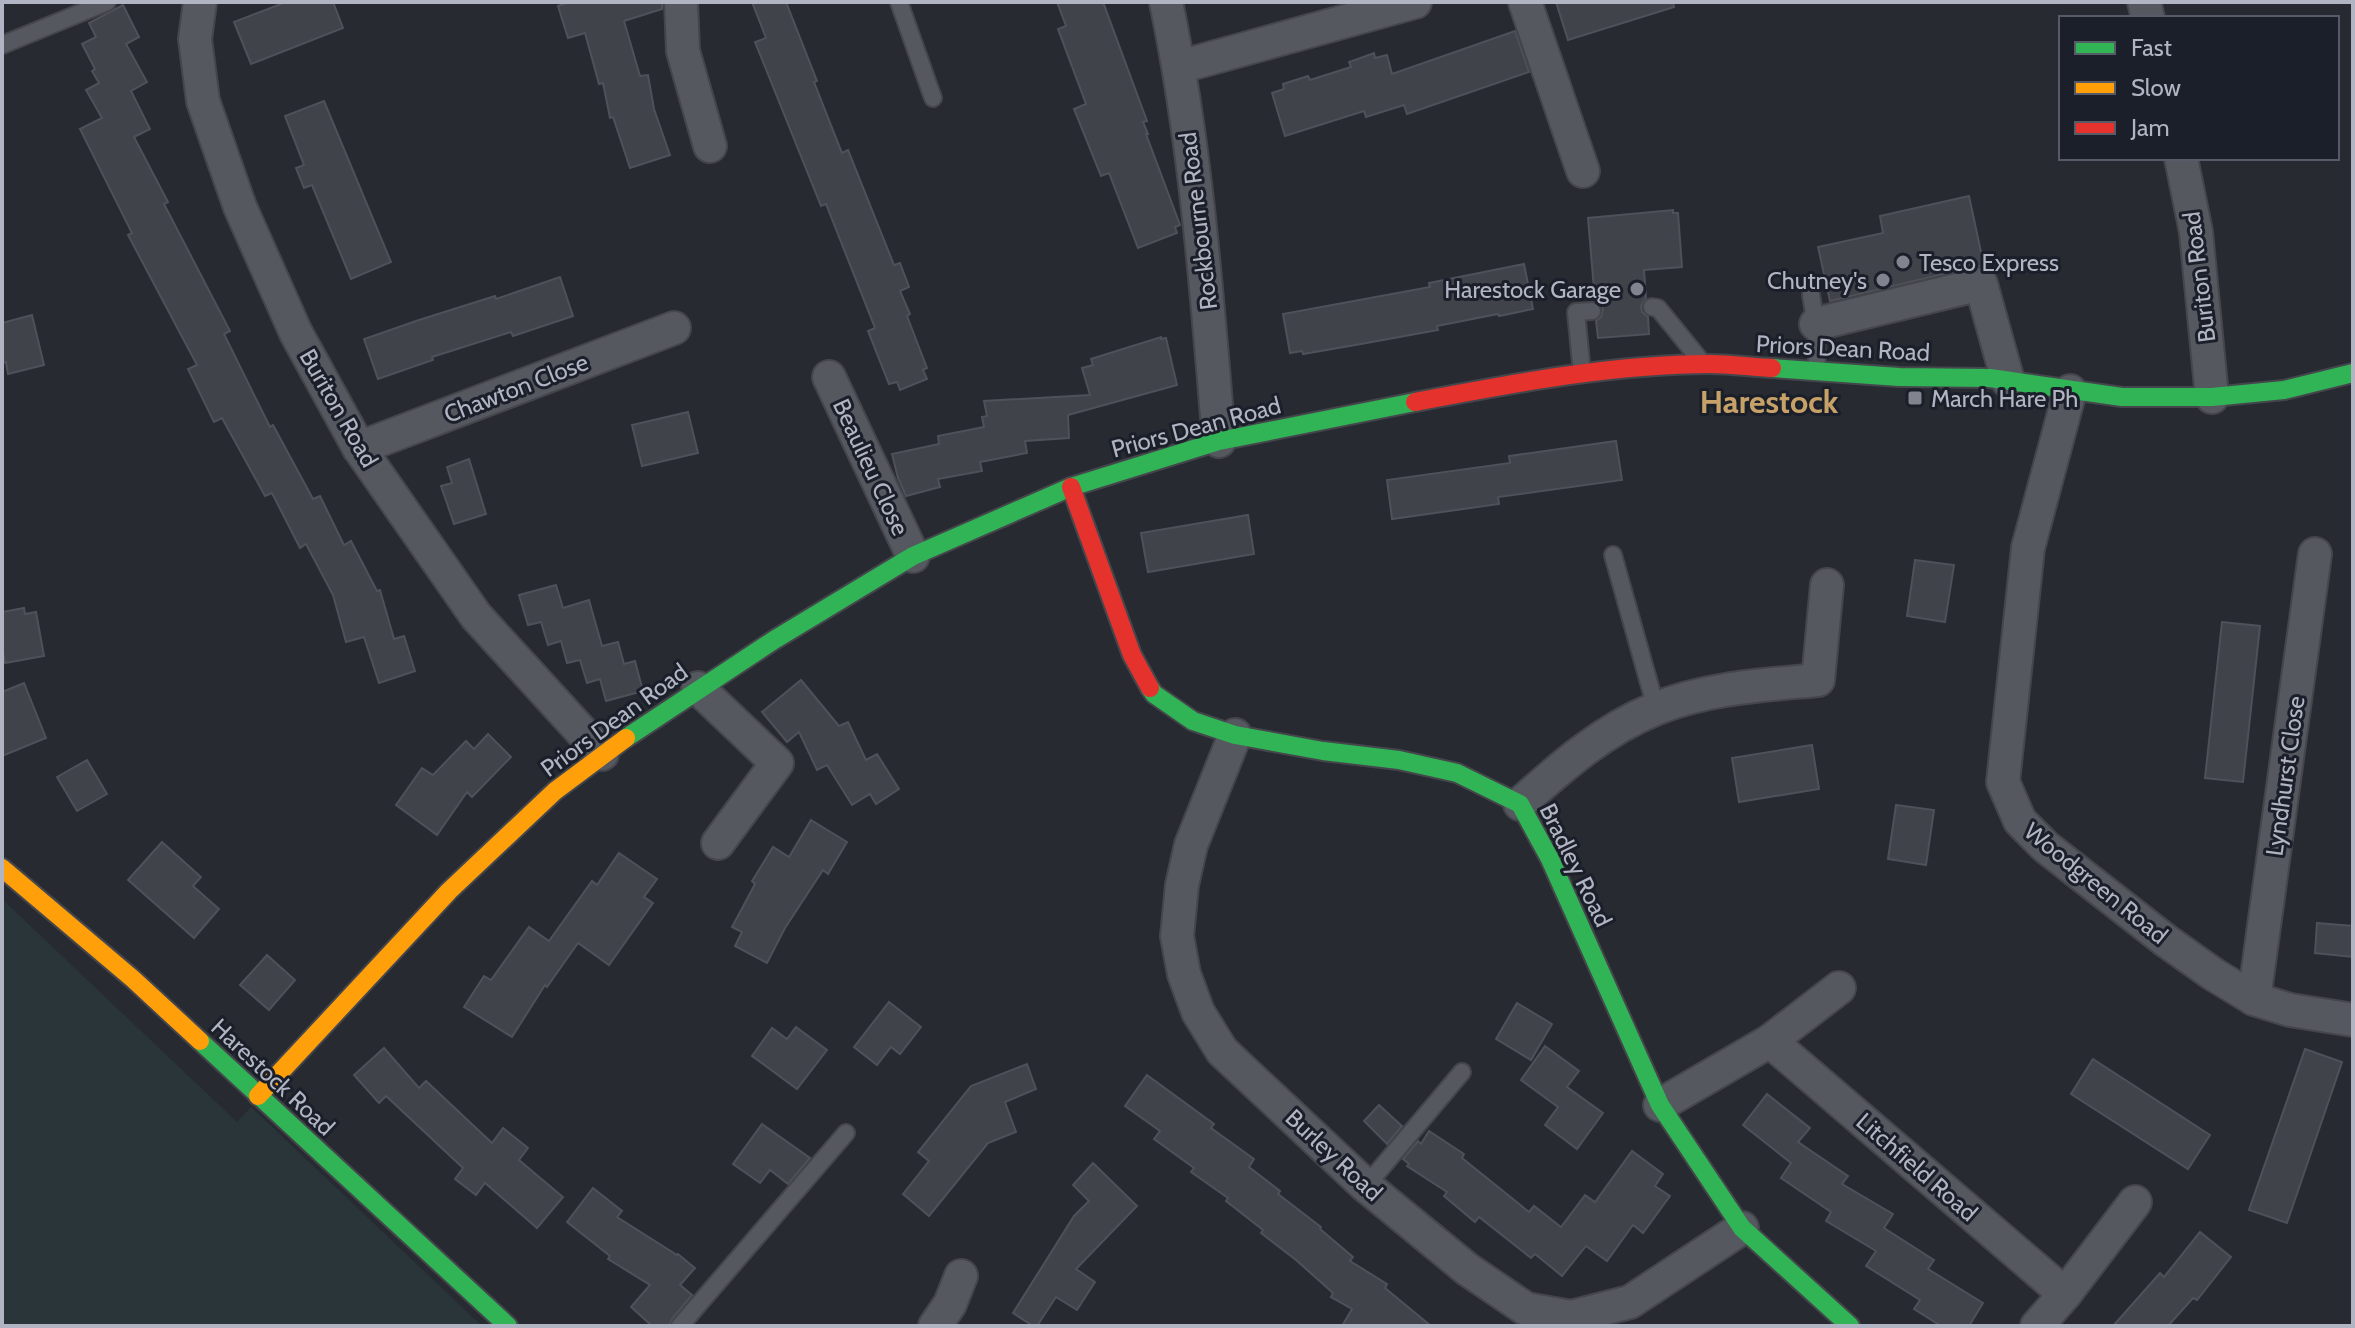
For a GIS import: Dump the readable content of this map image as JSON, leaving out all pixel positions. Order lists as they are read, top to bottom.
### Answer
{
  "streets": {
    "street": [
      "Rockbourne Road",
      "Buriton Road",
      "Priors Dean Road",
      "Chawton Close",
      "Beaulieu Close",
      "Lyndhurst Close",
      "Bradley Road",
      "Woodgreen Road",
      "Harestock Road",
      "Burley Road",
      "Litchfield Road"
    ]
  },
  "crossings": [
    ["Rockbourne Road", "Priors Dean Road"],
    ["Buriton Road", "Priors Dean Road"],
    ["Buriton Road", "Chawton Close"],
    ["Priors Dean Road", "Beaulieu Close"],
    ["Priors Dean Road", "Bradley Road"],
    ["Priors Dean Road", "Woodgreen Road"],
    ["Priors Dean Road", "Harestock Road"],
    ["Lyndhurst Close", "Woodgreen Road"],
    ["Bradley Road", "Burley Road"]
  ],
  "districts": ["Harestock"],
  "places": {
    "other": ["Tesco Express", "Chutney's", "Harestock Garage"],
    "transit": ["March Hare Ph"]
  },
  "legend": ["Fast", "Slow", "Jam"]
}
